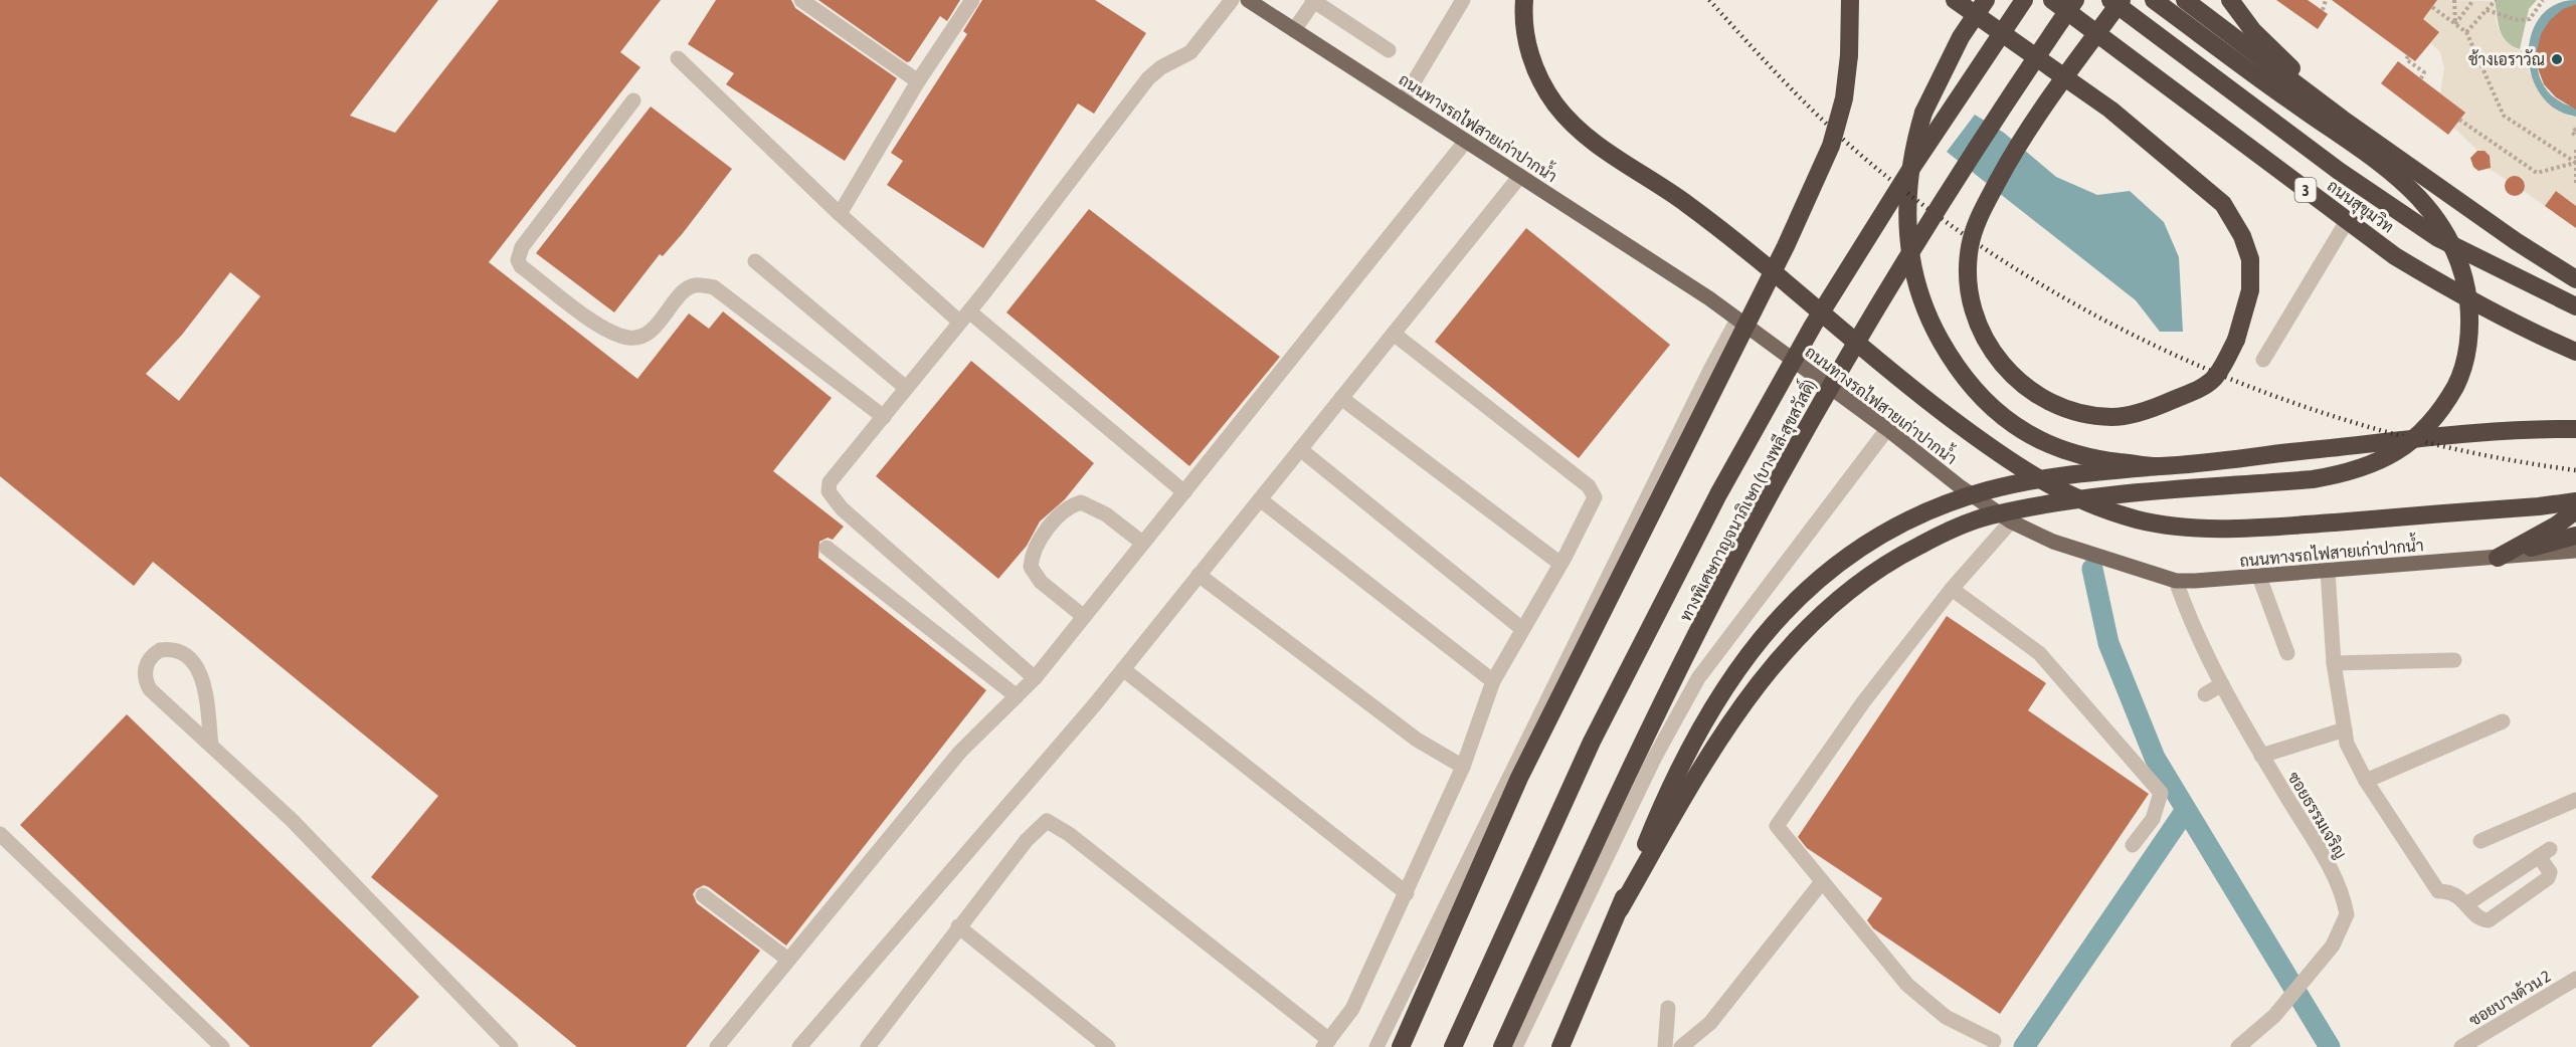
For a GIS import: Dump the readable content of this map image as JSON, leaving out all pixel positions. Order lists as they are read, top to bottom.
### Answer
{
  "streets": {
    "highway": ["3", "ถนนสุขุมวิท", "ทางพิเศษกาญจนาภิเษก (บางพลี-สุขสวัสดิ์)"],
    "main road": ["ถนนทางรถไฟสายเก่าปากน้ำ"],
    "street": ["ซอยธรรมเจริญ", "ซอยบางด้วน 2"]
  },
  "crossings": [
    ["ถนนทางรถไฟสายเก่าปากน้ำ", "ซอยธรรมเจริญ"]
  ],
  "places": ["ช้างเอราวัณ"]
}
